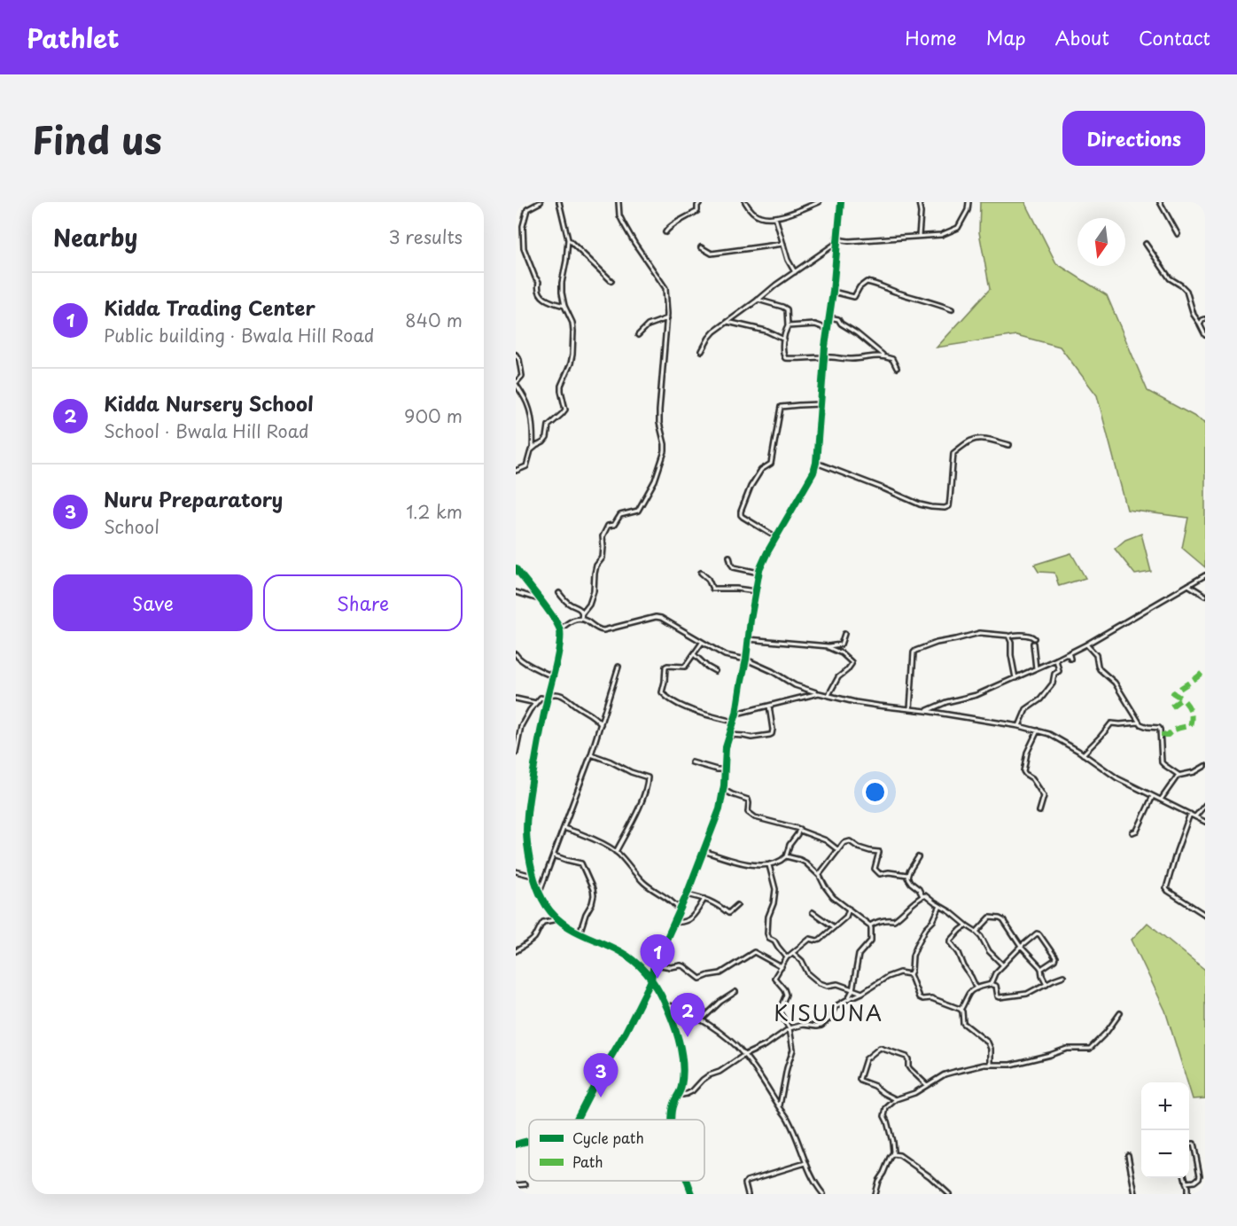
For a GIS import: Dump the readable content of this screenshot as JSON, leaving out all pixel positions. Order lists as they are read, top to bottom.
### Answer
{
  "districts": ["KISUUNA"],
  "legend": ["Cycle path", "Path"],
  "north": "bottom",
  "page": {
    "header": "Pathlet",
    "nav": [
      "Home",
      "Map",
      "About",
      "Contact"
    ],
    "title": "Find us",
    "buttons": [
      "Directions",
      ["Save", "Share"]
    ],
    "heading": ["Nearby", "3 results"],
    "list": [
      {
        "mark": "1",
        "name": "Kidda Trading Center",
        "note": "Public building · Bwala Hill Road",
        "value": "840 m"
      },
      {
        "mark": "2",
        "name": "Kidda Nursery School",
        "note": "School · Bwala Hill Road",
        "value": "900 m"
      },
      {
        "mark": "3",
        "name": "Nuru Preparatory",
        "note": "School",
        "value": "1.2 km"
      }
    ],
    "pins": ["1", "2", "3"],
    "map_buttons": ["+", "−"]
  }
}
